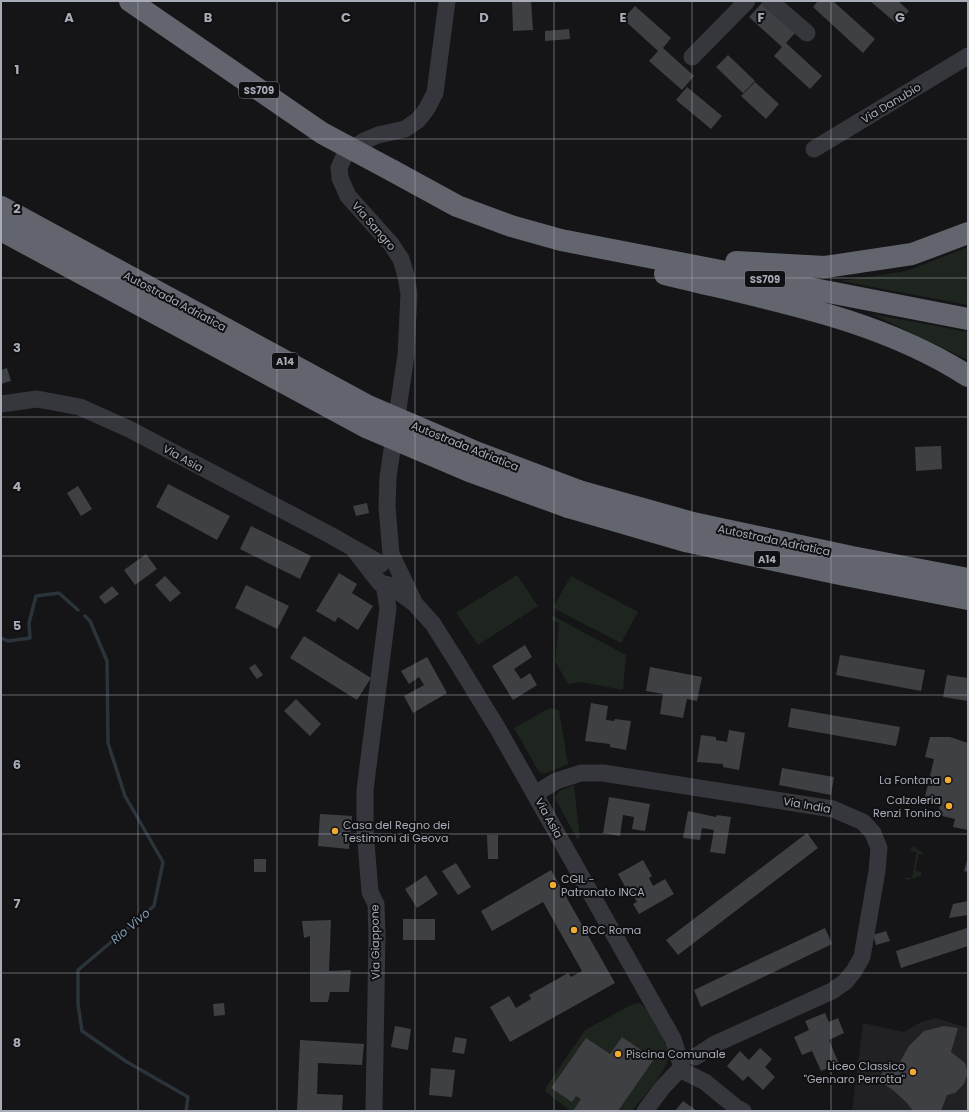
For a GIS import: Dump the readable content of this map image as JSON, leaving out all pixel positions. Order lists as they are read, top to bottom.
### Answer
{
  "streets": {
    "highway": ["SS709", "Autostrada Adriatica", "A14"],
    "street": [
      "Via Danubio",
      "Via Sangro",
      "Via Asia",
      "Via India",
      "Via Giappone"
    ]
  },
  "crossings": [
    ["Via Sangro", "Via Asia"],
    ["Via Sangro", "Via Giappone"],
    ["Via Asia", "Via India"],
    ["Via Asia", "Via Giappone"]
  ],
  "water": ["Rio Vivo"],
  "places": [
    "La Fontana",
    "Calzoleria Renzi Tonino",
    "Casa del Regno dei Testimoni di Geova",
    "CGIL - Patronato INCA",
    "BCC Roma",
    "Piscina Comunale",
    "Liceo Classico \"Gennaro Perrotta\""
  ],
  "grid": {
    "columns": [
      "A",
      "B",
      "C",
      "D",
      "E",
      "F",
      "G"
    ],
    "rows": [
      "1",
      "2",
      "3",
      "4",
      "5",
      "6",
      "7",
      "8"
    ]
  }
}
